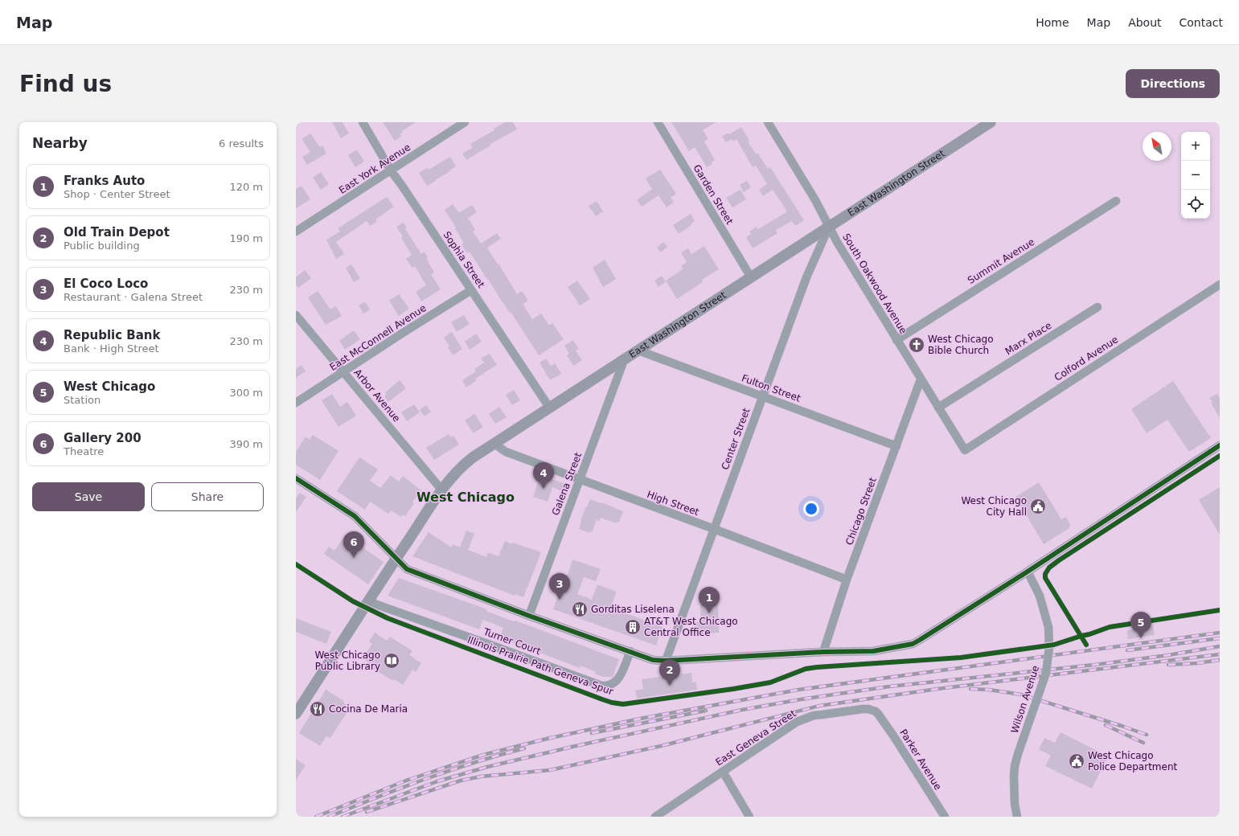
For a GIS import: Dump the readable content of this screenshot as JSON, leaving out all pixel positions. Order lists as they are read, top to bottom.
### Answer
{
  "streets": {
    "main road": ["East Washington Street"],
    "street": [
      "East York Avenue",
      "Garden Street",
      "Sophia Street",
      "Summit Avenue",
      "South Oakwood Avenue",
      "East McConnell Avenue",
      "Marx Place",
      "Colford Avenue",
      "Fulton Street",
      "Arbor Avenue",
      "Center Street",
      "Galena Street",
      "High Street",
      "Chicago Street",
      "Turner Court",
      "Wilson Avenue",
      "East Geneva Street",
      "Parker Avenue"
    ],
    "cycle path": ["Illinois Prairie Path Geneva Spur"]
  },
  "crossings": [
    ["East York Avenue", "Sophia Street"],
    ["East Washington Street", "Garden Street"],
    ["East Washington Street", "Sophia Street"],
    ["East Washington Street", "South Oakwood Avenue"],
    ["East Washington Street", "Fulton Street"],
    ["East Washington Street", "Arbor Avenue"],
    ["East Washington Street", "Center Street"],
    ["East Washington Street", "Galena Street"],
    ["East Washington Street", "High Street"],
    ["East Washington Street", "Turner Court"],
    ["Sophia Street", "East McConnell Avenue"],
    ["Summit Avenue", "South Oakwood Avenue"],
    ["South Oakwood Avenue", "Marx Place"],
    ["South Oakwood Avenue", "Colford Avenue"],
    ["South Oakwood Avenue", "Center Street"],
    ["South Oakwood Avenue", "Chicago Street"],
    ["East McConnell Avenue", "Arbor Avenue"],
    ["Fulton Street", "Center Street"],
    ["Fulton Street", "Chicago Street"],
    ["Center Street", "High Street"],
    ["Galena Street", "High Street"],
    ["High Street", "Chicago Street"],
    ["East Geneva Street", "Parker Avenue"]
  ],
  "districts": ["West Chicago"],
  "places": {
    "church": ["West Chicago Bible Church"],
    "public building": ["West Chicago City Hall", "West Chicago Police Department"],
    "restaurant": ["Gorditas Liselena", "Cocina De Maria"],
    "building": ["AT&T West Chicago Central Office"],
    "library": ["West Chicago Public Library"]
  },
  "north": "top left",
  "page": {
    "header": "Map",
    "nav": [
      "Home",
      "Map",
      "About",
      "Contact"
    ],
    "buttons": [
      "Directions",
      ["Save", "Share"]
    ],
    "title": "Find us",
    "heading": ["Nearby", "6 results"],
    "map_buttons": ["+", "−"],
    "list": [
      {
        "mark": "1",
        "name": "Franks Auto",
        "note": "Shop · Center Street",
        "value": "120 m"
      },
      {
        "mark": "2",
        "name": "Old Train Depot",
        "note": "Public building",
        "value": "190 m"
      },
      {
        "mark": "3",
        "name": "El Coco Loco",
        "note": "Restaurant · Galena Street",
        "value": "230 m"
      },
      {
        "mark": "4",
        "name": "Republic Bank",
        "note": "Bank · High Street",
        "value": "230 m"
      },
      {
        "mark": "5",
        "name": "West Chicago",
        "note": "Station",
        "value": "300 m"
      },
      {
        "mark": "6",
        "name": "Gallery 200",
        "note": "Theatre",
        "value": "390 m"
      }
    ],
    "pins": [
      "4",
      "6",
      "3",
      "1",
      "5",
      "2"
    ]
  }
}
